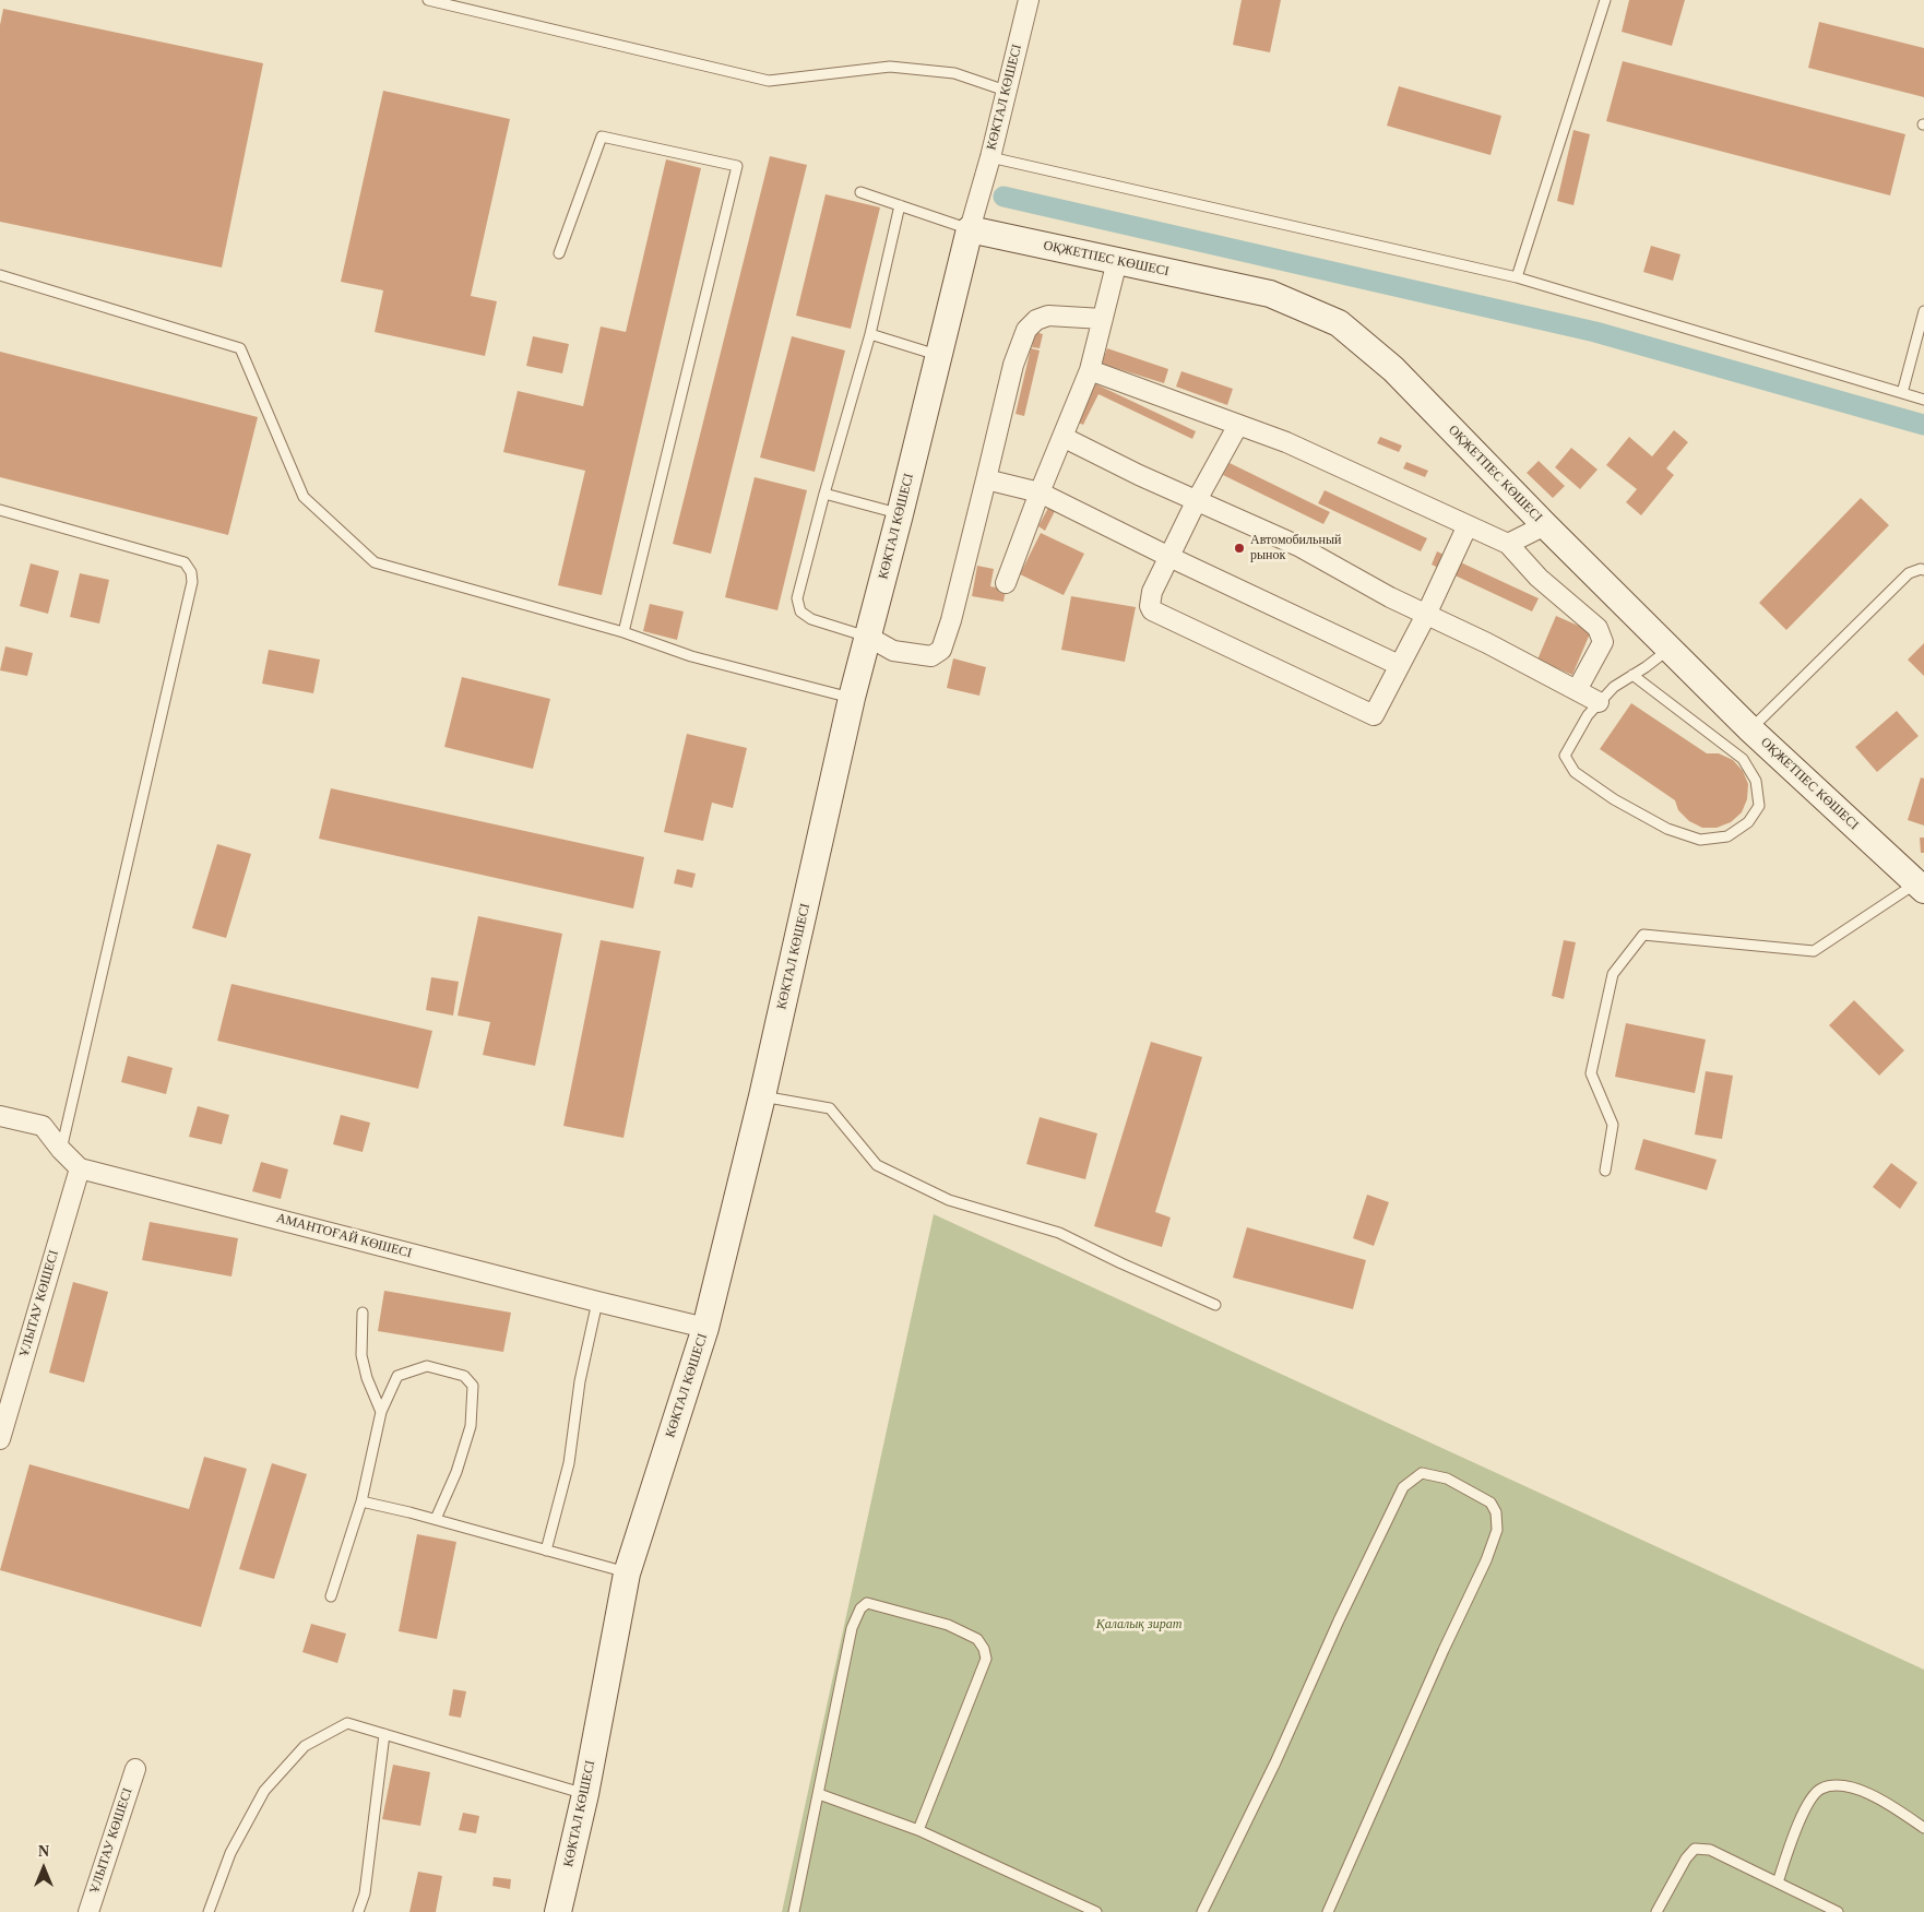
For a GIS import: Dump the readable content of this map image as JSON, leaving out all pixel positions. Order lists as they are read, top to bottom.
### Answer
{
  "streets": {
    "street": [
      "КӨКТАЛ КӨШЕСІ",
      "ОҚЖЕТПЕС КӨШЕСІ",
      "АМАНТОҒАЙ КӨШЕСІ",
      "ҰЛЫТАУ КӨШЕСІ"
    ]
  },
  "crossings": [
    ["КӨКТАЛ КӨШЕСІ", "ОҚЖЕТПЕС КӨШЕСІ"],
    ["КӨКТАЛ КӨШЕСІ", "АМАНТОҒАЙ КӨШЕСІ"],
    ["АМАНТОҒАЙ КӨШЕСІ", "ҰЛЫТАУ КӨШЕСІ"]
  ],
  "parks": ["Қалалық зират"],
  "places": ["Автомобильный рынок"],
  "north": "top"
}
